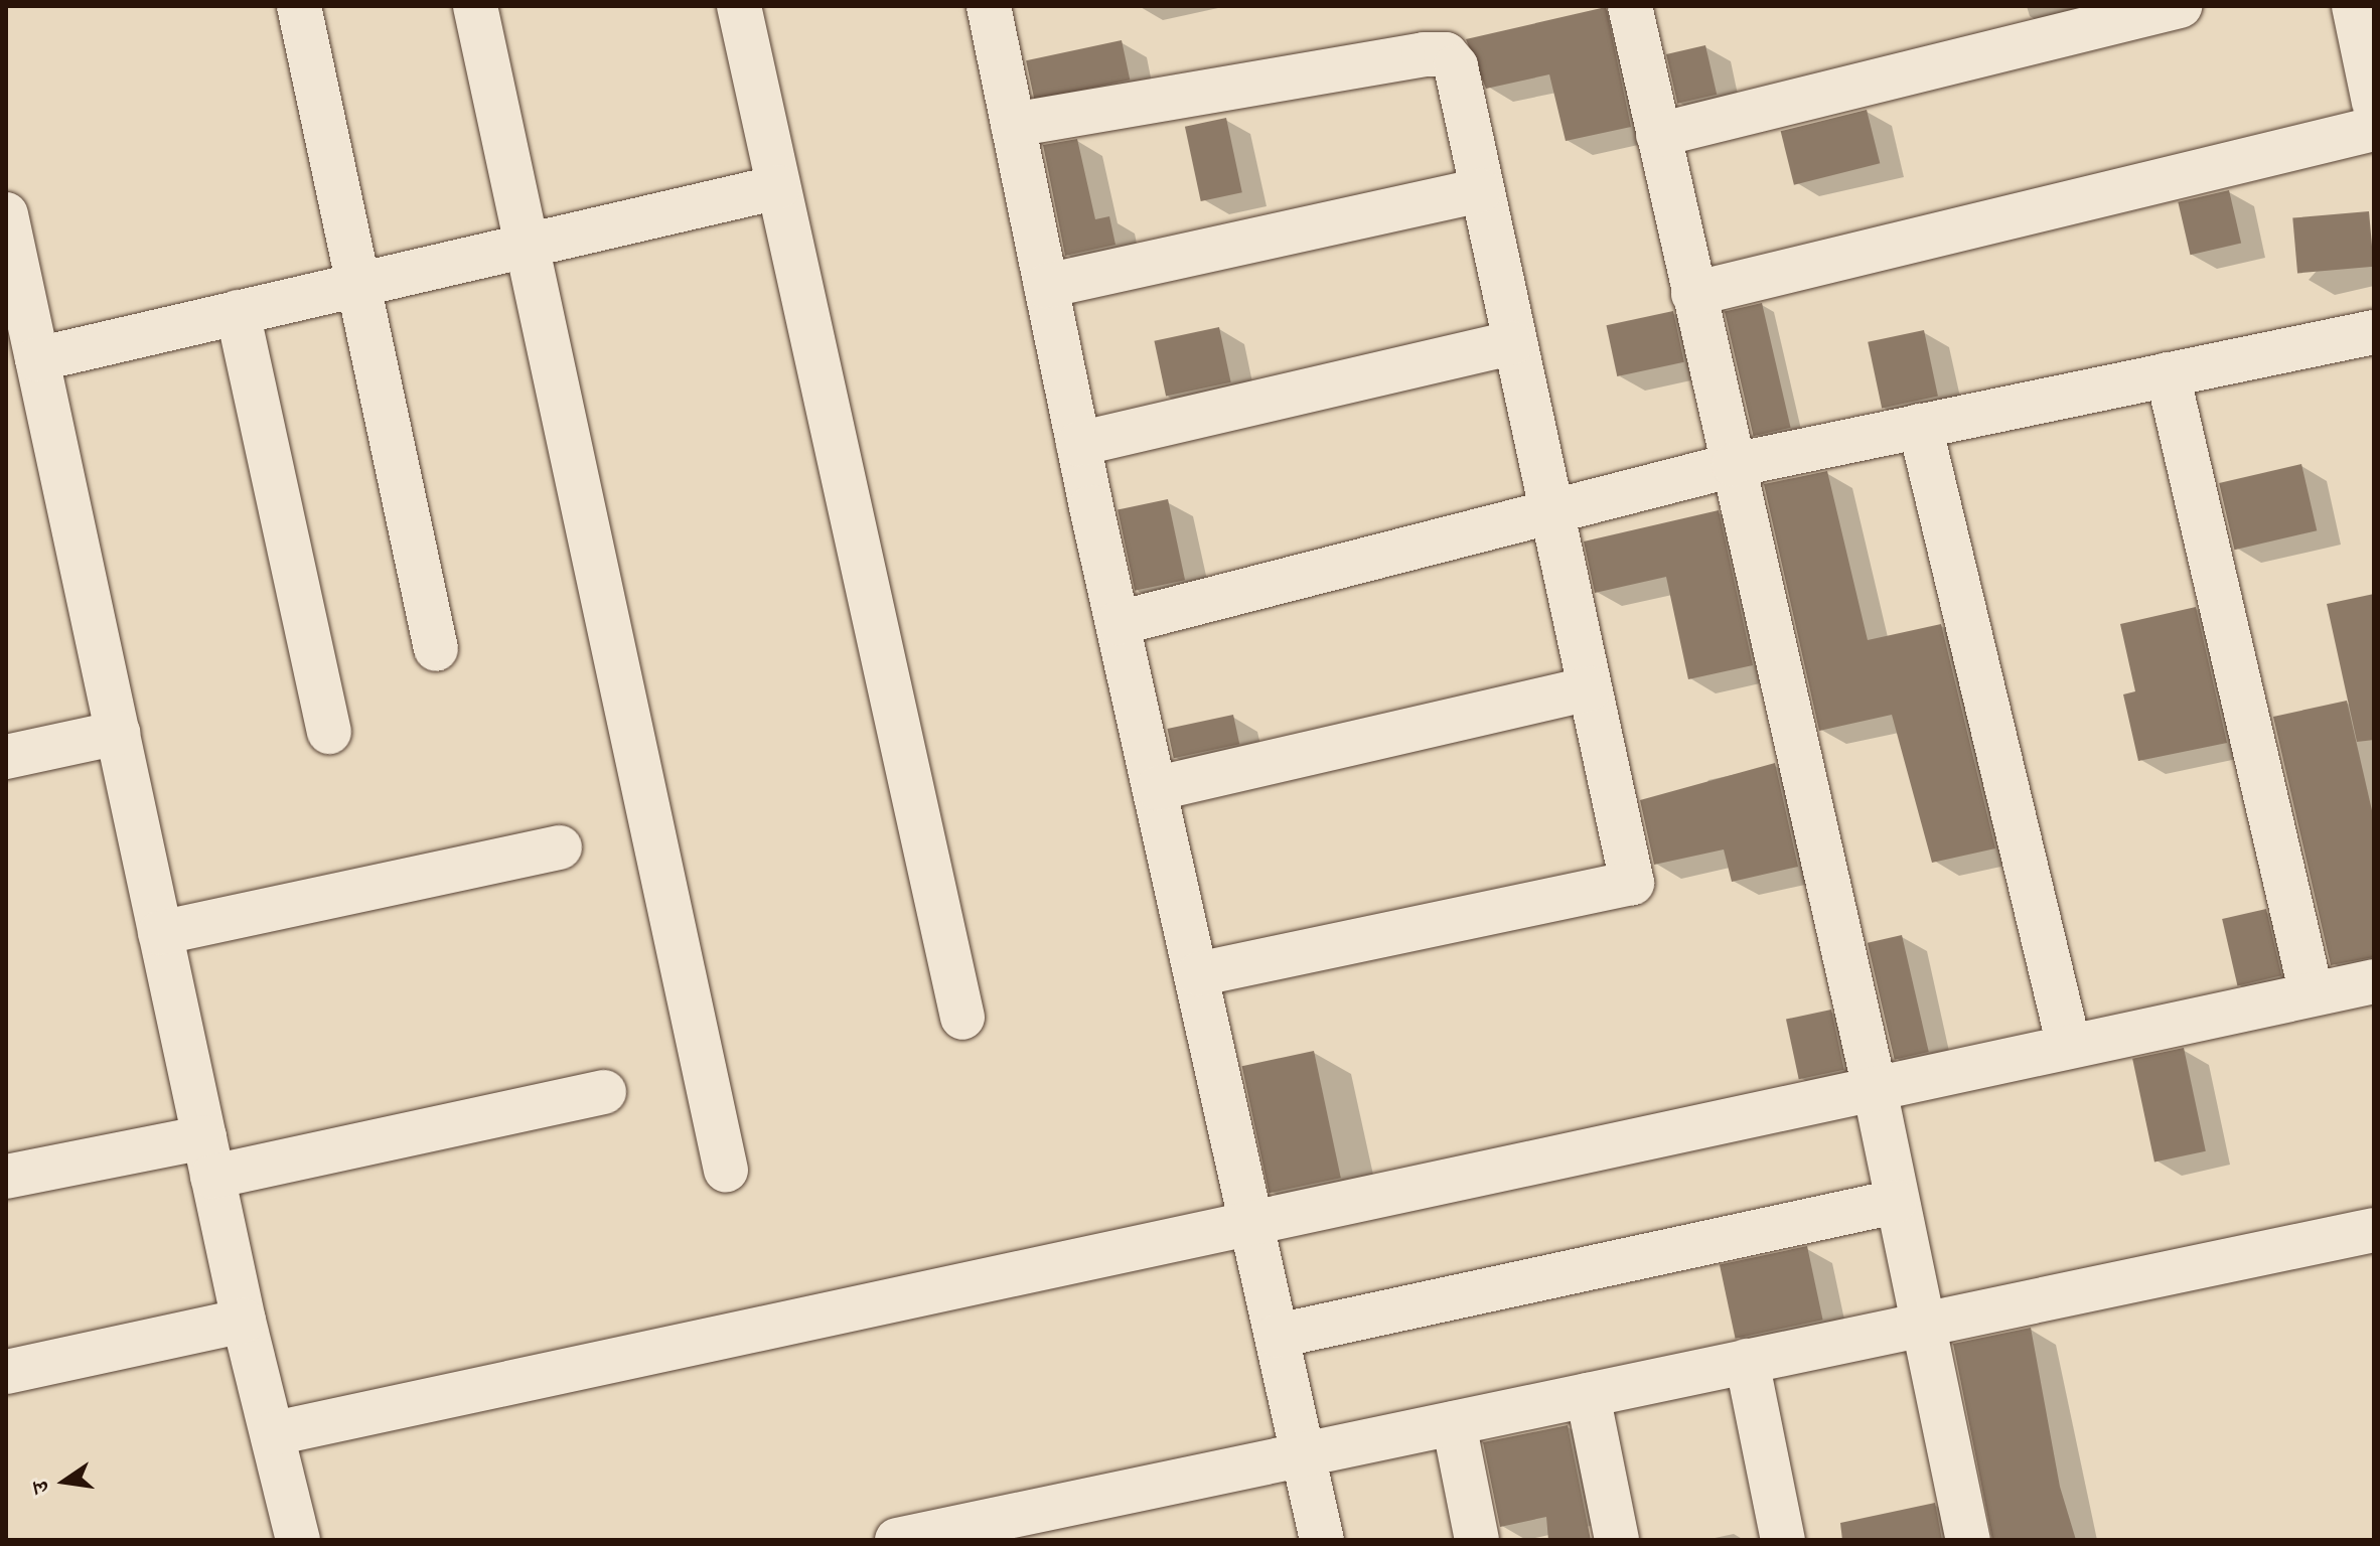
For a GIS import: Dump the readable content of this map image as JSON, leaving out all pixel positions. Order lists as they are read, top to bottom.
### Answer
{
  "north": "left"
}
